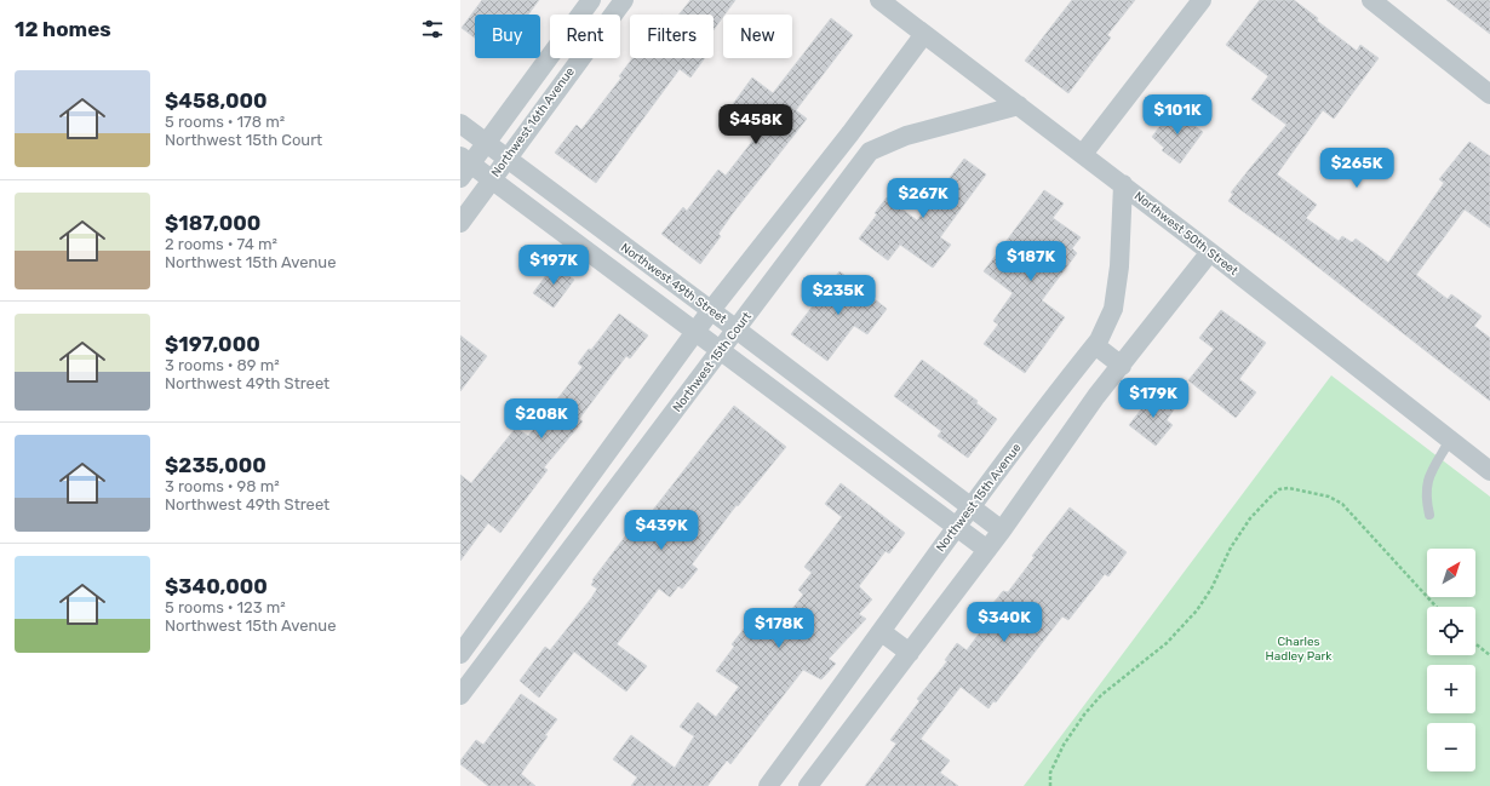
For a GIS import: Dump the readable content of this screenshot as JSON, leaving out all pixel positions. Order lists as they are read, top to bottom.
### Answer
{
  "streets": {
    "street": [
      "Northwest 16th Avenue",
      "Northwest 50th Street",
      "Northwest 49th Street",
      "Northwest 15th Court",
      "Northwest 15th Avenue"
    ]
  },
  "crossings": [
    ["Northwest 16th Avenue", "Northwest 49th Street"],
    ["Northwest 50th Street", "Northwest 15th Court"],
    ["Northwest 50th Street", "Northwest 15th Avenue"],
    ["Northwest 49th Street", "Northwest 15th Court"],
    ["Northwest 49th Street", "Northwest 15th Avenue"]
  ],
  "parks": ["Charles Hadley Park"],
  "north": "top right",
  "page": {
    "heading": "12 homes",
    "chip": [
      "Buy",
      "Rent",
      "Filters",
      "New"
    ],
    "list": [
      {
        "name": "$458,000",
        "note": "5 rooms · 178 m² · Northwest 15th Court"
      },
      {
        "name": "$187,000",
        "note": "2 rooms · 74 m² · Northwest 15th Avenue"
      },
      {
        "name": "$197,000",
        "note": "3 rooms · 89 m² · Northwest 49th Street"
      },
      {
        "name": "$235,000",
        "note": "3 rooms · 98 m² · Northwest 49th Street"
      },
      {
        "name": "$340,000",
        "note": "5 rooms · 123 m² · Northwest 15th Avenue"
      }
    ],
    "price": [
      "$101K",
      "$458K",
      "$265K",
      "$267K",
      "$187K",
      "$197K",
      "$235K",
      "$179K",
      "$208K",
      "$439K",
      "$340K",
      "$178K"
    ],
    "map_buttons": ["+", "−"]
  }
}
